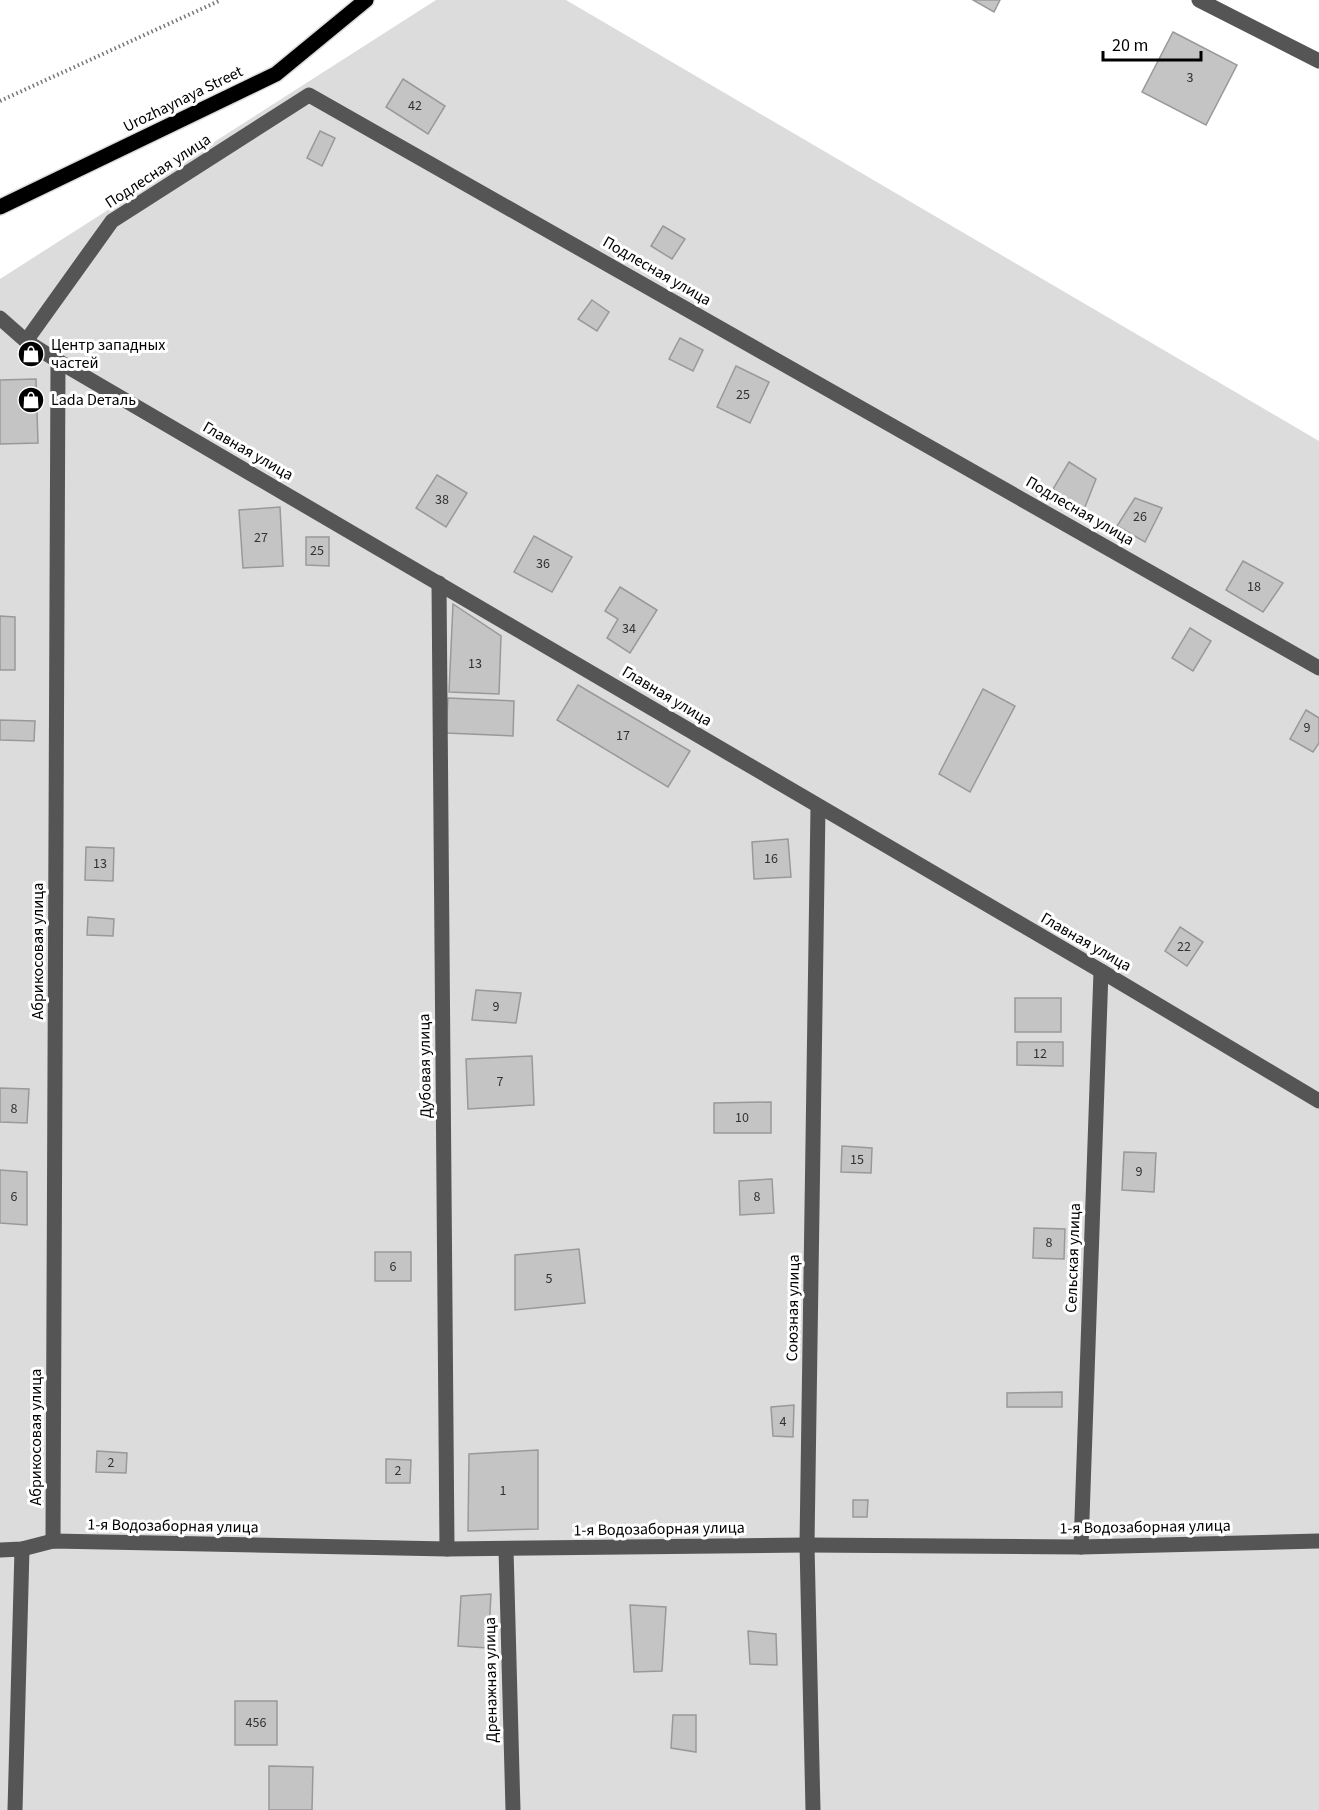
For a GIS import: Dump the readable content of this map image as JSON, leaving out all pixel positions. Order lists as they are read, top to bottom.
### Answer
{
  "streets": {
    "main road": ["Urozhaynaya Street"],
    "street": [
      "Подлесная улица",
      "Главная улица",
      "Абрикосовая улица",
      "Дубовая улица",
      "Сельская улица",
      "Союзная улица",
      "1-я Водозаборная улица",
      "Дренажная улица"
    ]
  },
  "crossings": [
    ["Подлесная улица", "Главная улица"],
    ["Главная улица", "Абрикосовая улица"],
    ["Главная улица", "Дубовая улица"],
    ["Главная улица", "Сельская улица"],
    ["Главная улица", "Союзная улица"],
    ["Абрикосовая улица", "1-я Водозаборная улица"],
    ["Дубовая улица", "1-я Водозаборная улица"],
    ["Сельская улица", "1-я Водозаборная улица"],
    ["Союзная улица", "1-я Водозаборная улица"],
    ["1-я Водозаборная улица", "Дренажная улица"]
  ],
  "places": {
    "shop": ["Центр западных частей", "Lada Dеталь"]
  },
  "house_numbers": [
    "3",
    "42",
    "25",
    "38",
    "26",
    "27",
    "25",
    "36",
    "18",
    "34",
    "13",
    "9",
    "17",
    "16",
    "13",
    "22",
    "9",
    "12",
    "7",
    "8",
    "10",
    "15",
    "9",
    "6",
    "8",
    "8",
    "6",
    "5",
    "4",
    "2",
    "2",
    "1",
    "456"
  ],
  "scale_bar": "20 m"
}
